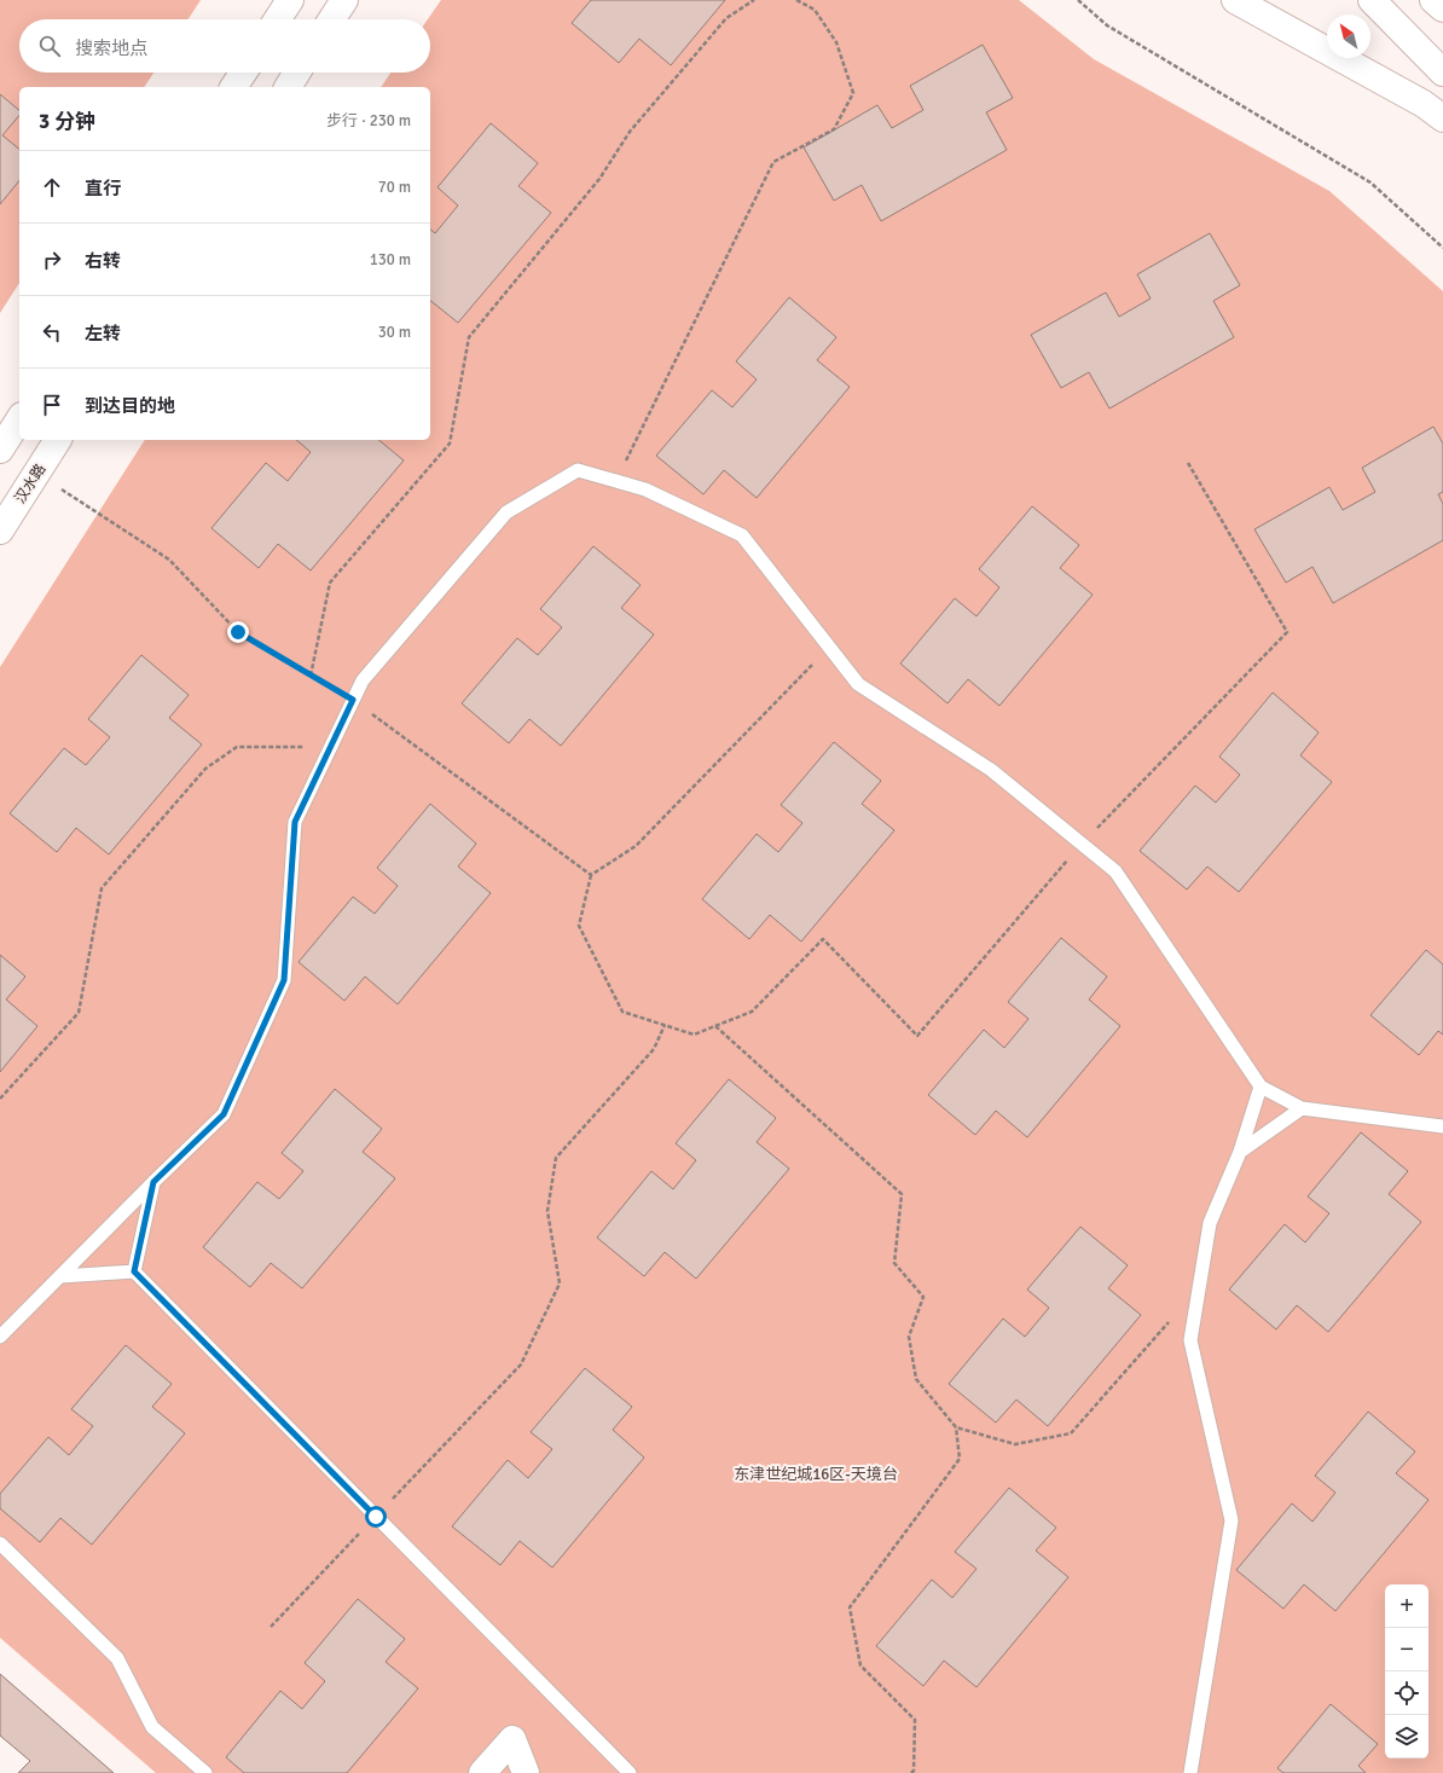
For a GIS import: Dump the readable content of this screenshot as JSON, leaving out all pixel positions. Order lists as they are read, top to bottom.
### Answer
{
  "streets": {
    "main road": ["汉水路"]
  },
  "districts": ["东津世纪城16区-天境台"],
  "north": "top left",
  "page": {
    "search": "搜索地点",
    "heading": ["3 分钟", "步行 · 230 m"],
    "list": [
      ["直行", "70 m"],
      ["右转", "130 m"],
      ["左转", "30 m"],
      "到达目的地"
    ],
    "map_buttons": ["+", "−"]
  }
}
